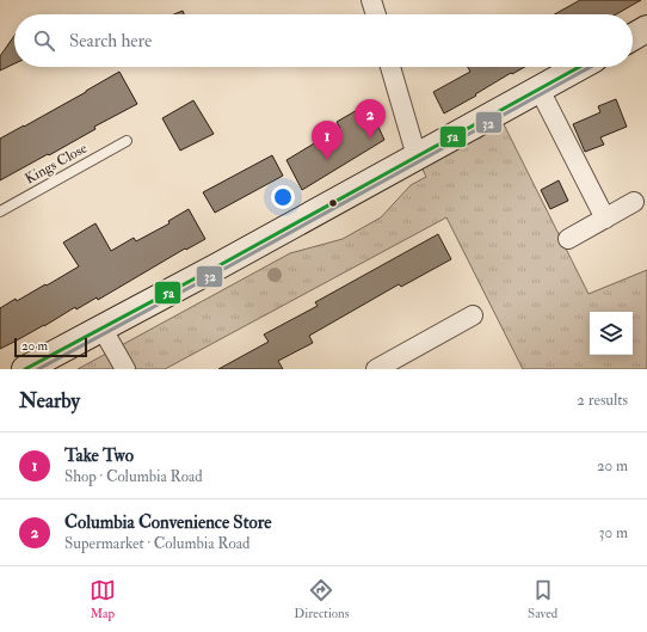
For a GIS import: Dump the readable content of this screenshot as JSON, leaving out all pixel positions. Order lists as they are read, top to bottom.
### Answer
{
  "streets": {
    "lane": ["Kings Close"]
  },
  "lines": ["transit line 5a", "transit line 32"],
  "scale_bar": "20 m",
  "page": {
    "search": "Search here",
    "pins": ["2", "1"],
    "scale": "20 m",
    "heading": ["Nearby", "2 results"],
    "list": [
      {
        "mark": "1",
        "name": "Take Two",
        "note": "Shop · Columbia Road",
        "value": "20 m"
      },
      {
        "mark": "2",
        "name": "Columbia Convenience Store",
        "note": "Supermarket · Columbia Road",
        "value": "30 m"
      }
    ],
    "nav": ["Map", "Directions", "Saved"]
  }
}
